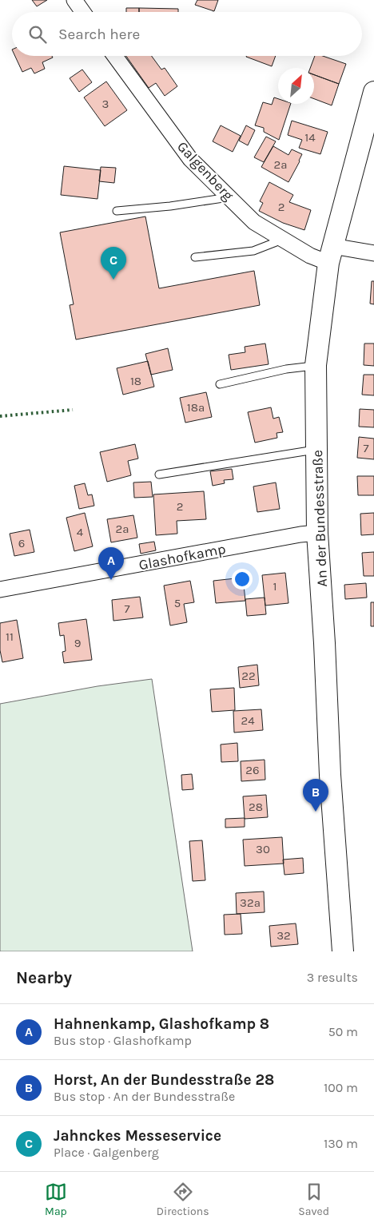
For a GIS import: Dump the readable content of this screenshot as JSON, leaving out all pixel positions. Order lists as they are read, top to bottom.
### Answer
{
  "streets": {
    "main road": ["An der Bundesstraße"],
    "street": ["Galgenberg", "Glashofkamp"]
  },
  "crossings": [
    ["Galgenberg", "An der Bundesstraße"],
    ["An der Bundesstraße", "Glashofkamp"]
  ],
  "house_numbers": [
    "3",
    "14",
    "2a",
    "2",
    "18",
    "18a",
    "7",
    "2",
    "2a",
    "4",
    "6",
    "1",
    "5",
    "7",
    "11",
    "9",
    "22",
    "24",
    "26",
    "28",
    "30",
    "32a",
    "32"
  ],
  "north": "top right",
  "page": {
    "search": "Search here",
    "pins": ["C", "A", "B"],
    "heading": ["Nearby", "3 results"],
    "list": [
      {
        "mark": "A",
        "name": "Hahnenkamp, Glashofkamp 8",
        "note": "Bus stop · Glashofkamp",
        "value": "50 m"
      },
      {
        "mark": "B",
        "name": "Horst, An der Bundesstraße 28",
        "note": "Bus stop · An der Bundesstraße",
        "value": "100 m"
      },
      {
        "mark": "C",
        "name": "Jahnckes Messeservice",
        "note": "Place · Galgenberg",
        "value": "130 m"
      }
    ],
    "nav": ["Map", "Directions", "Saved"]
  }
}
